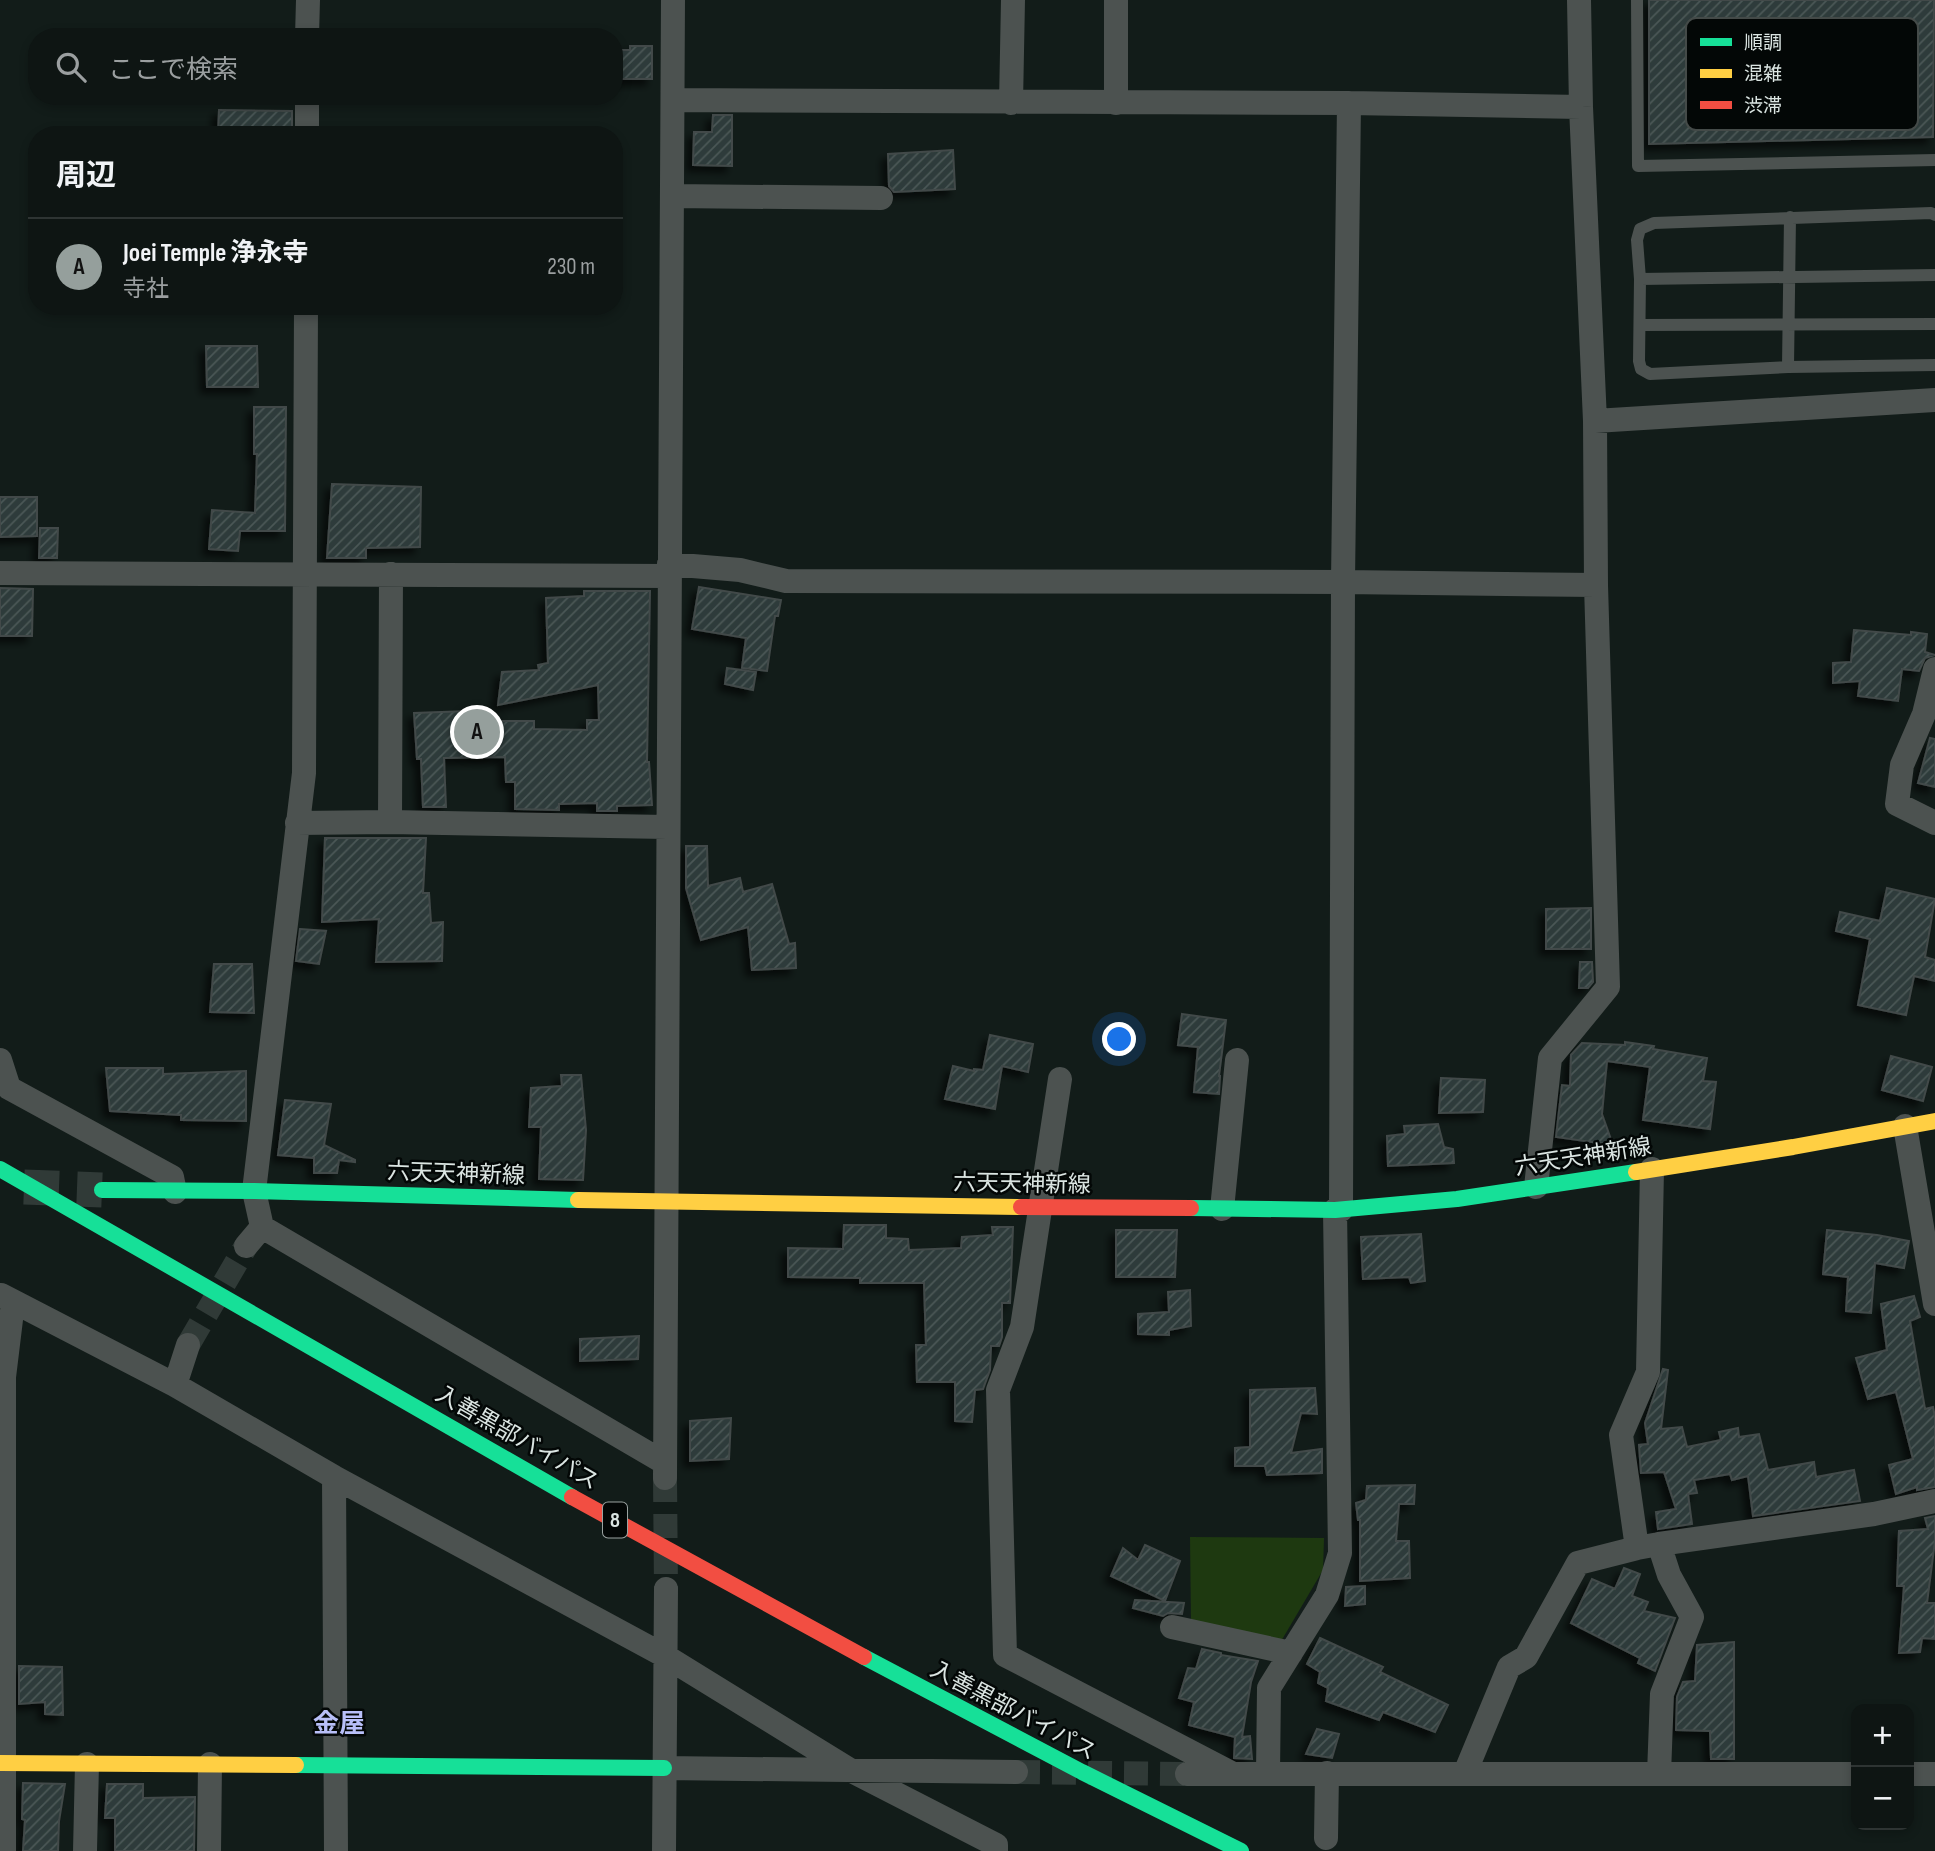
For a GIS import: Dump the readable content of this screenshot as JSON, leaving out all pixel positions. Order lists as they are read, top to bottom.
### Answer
{
  "streets": {
    "main road": ["六天天神新線", "入善黒部バイパス", "8"]
  },
  "districts": ["金屋"],
  "legend": ["順調", "混雑", "渋滞"],
  "page": {
    "search": "ここで検索",
    "heading": "周辺",
    "list": [
      {
        "mark": "A",
        "name": "Joei Temple 浄永寺",
        "note": "寺社",
        "value": "230 m"
      }
    ],
    "pins": "A",
    "map_buttons": ["+", "−"]
  }
}
